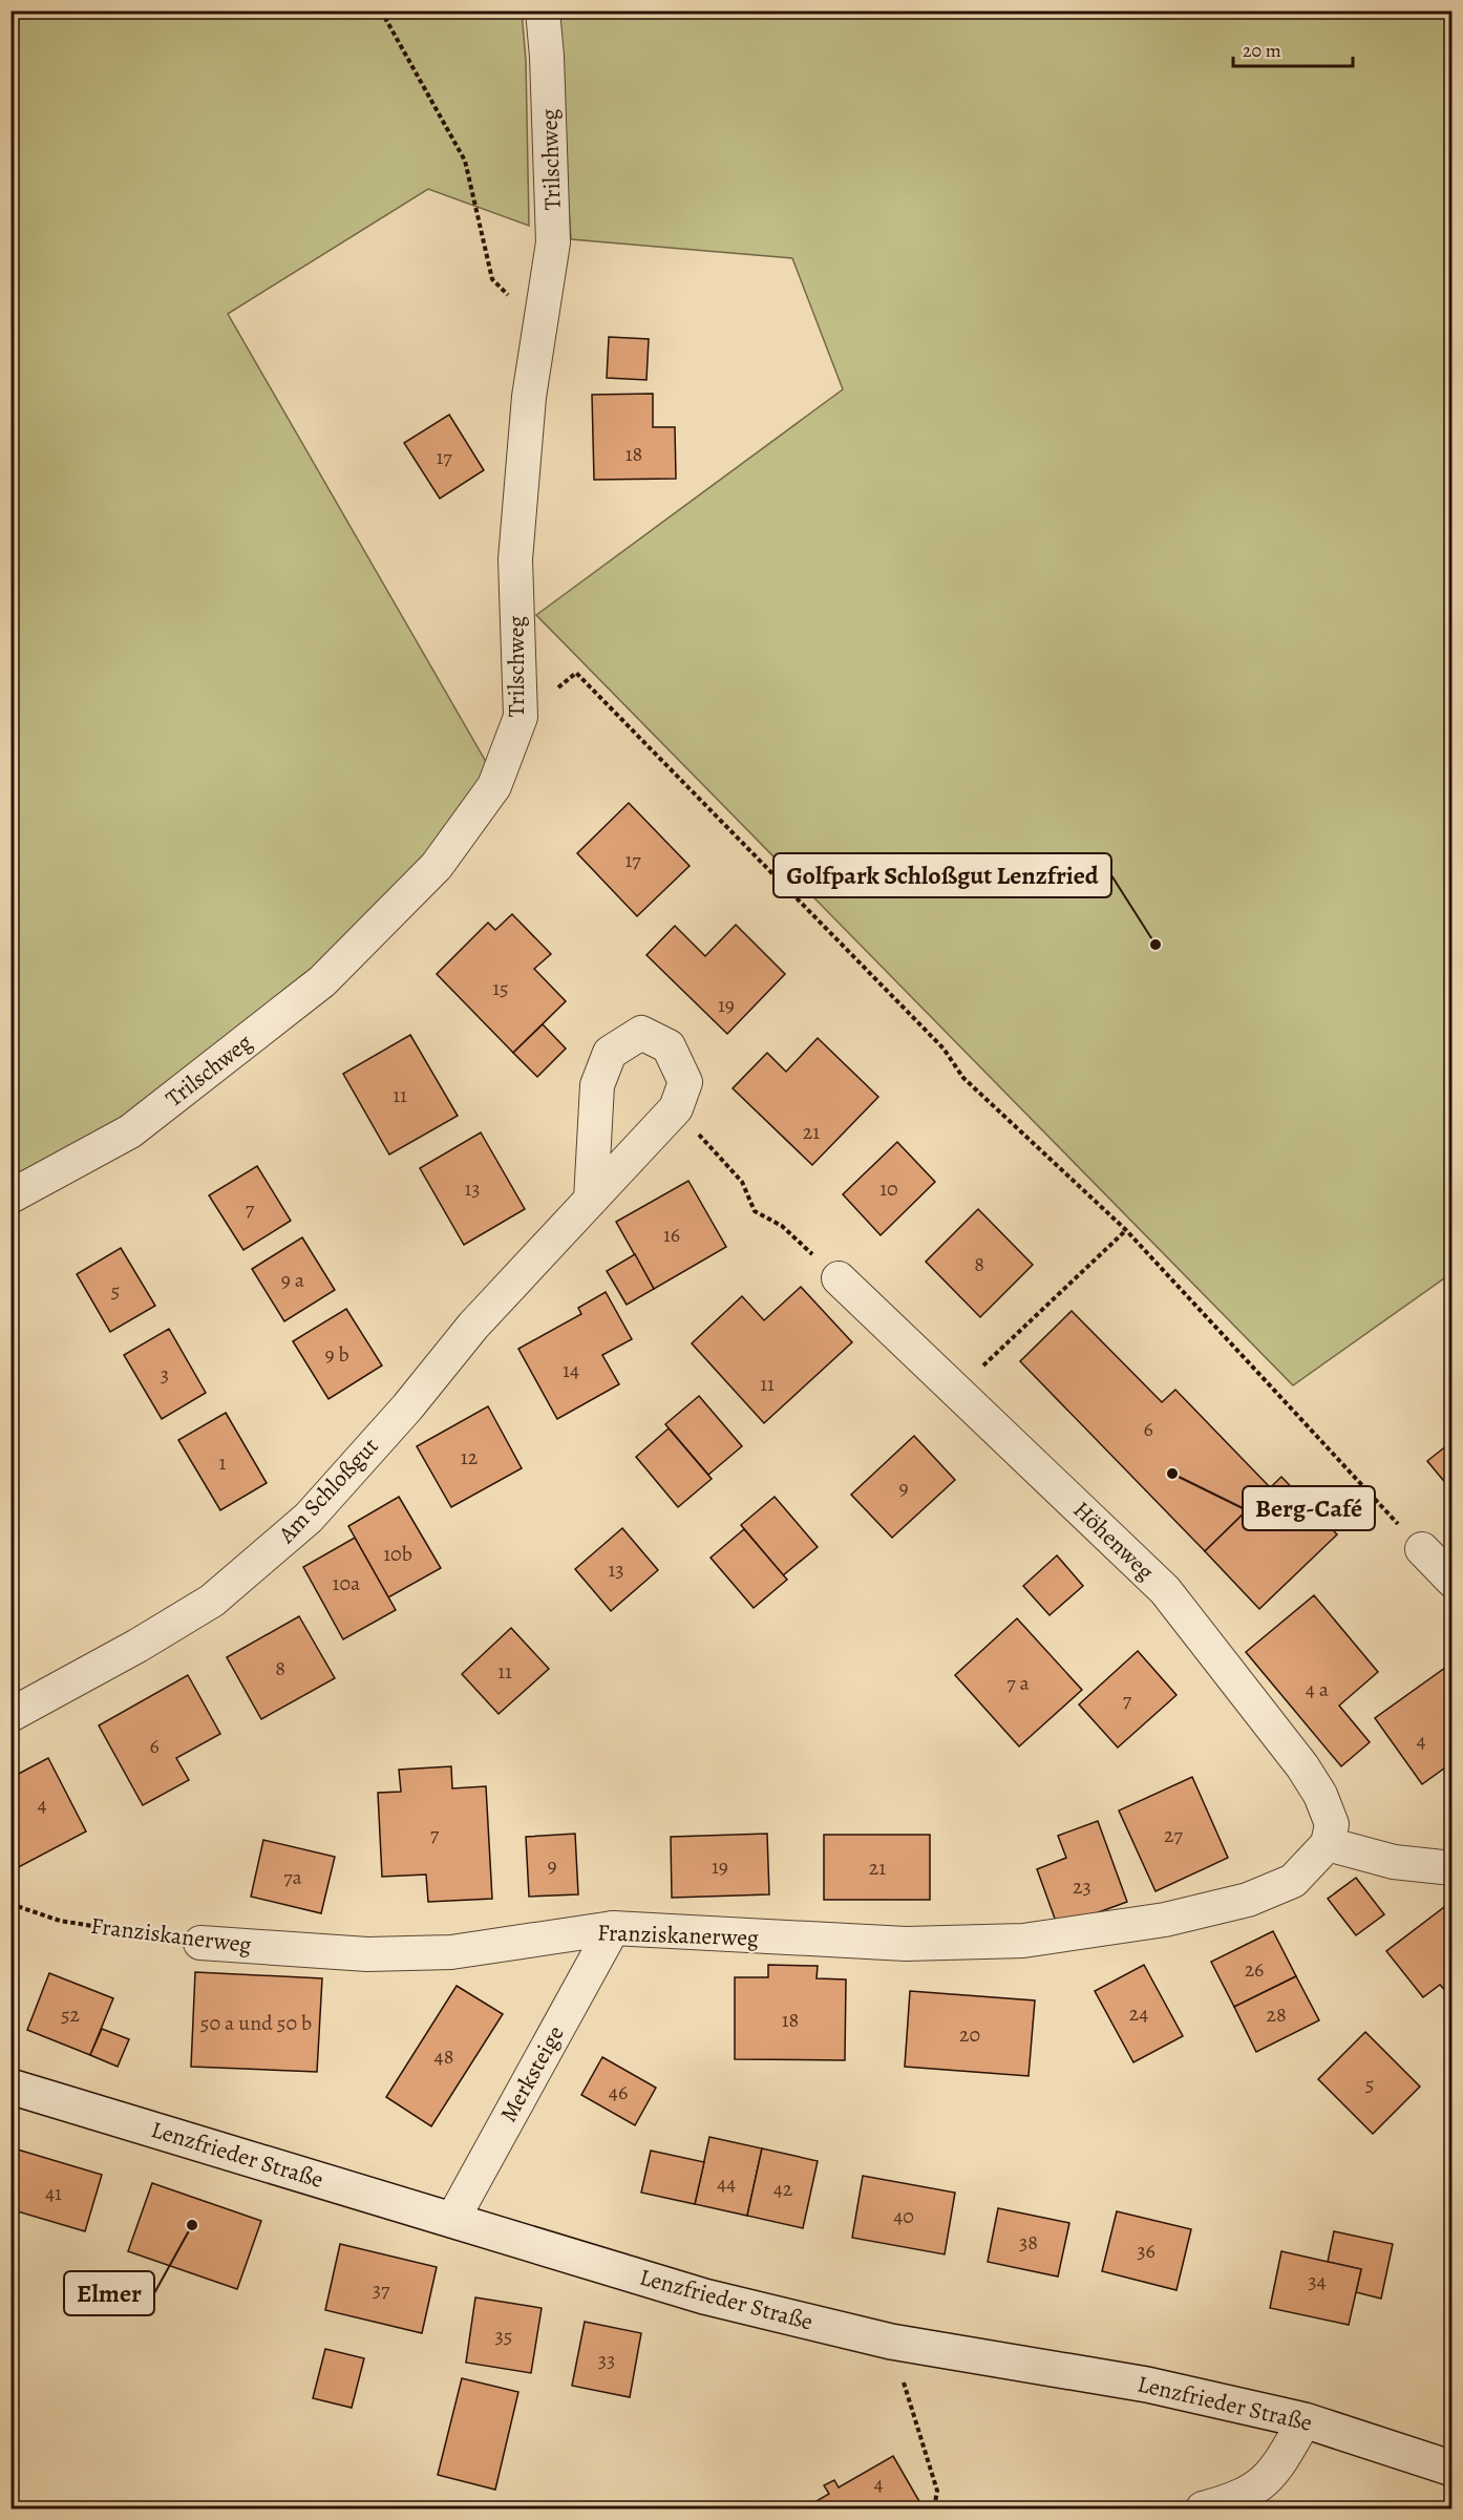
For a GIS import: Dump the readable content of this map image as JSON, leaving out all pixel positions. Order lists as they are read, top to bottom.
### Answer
{
  "streets": {
    "street": [
      "Trilschweg",
      "Am Schloßgut",
      "Höhenweg",
      "Franziskanerweg",
      "Merksteige",
      "Lenzfrieder Straße"
    ]
  },
  "crossings": [
    ["Höhenweg", "Franziskanerweg"],
    ["Franziskanerweg", "Merksteige"],
    ["Merksteige", "Lenzfrieder Straße"]
  ],
  "places": ["Golfpark Schloßgut Lenzfried", "Berg-Café", "Elmer"],
  "house_numbers": [
    "18",
    "17",
    "17",
    "15",
    "19",
    "11",
    "21",
    "13",
    "10",
    "7",
    "16",
    "8",
    "9 a",
    "5",
    "9 b",
    "14",
    "3",
    "11",
    "6",
    "12",
    "1",
    "9",
    "10b",
    "13",
    "10a",
    "8",
    "11",
    "7 a",
    "4 a",
    "7",
    "4",
    "6",
    "4",
    "7",
    "27",
    "9",
    "19",
    "21",
    "7a",
    "23",
    "26",
    "24",
    "52",
    "28",
    "18",
    "50 a und 50 b",
    "20",
    "48",
    "5",
    "46",
    "44",
    "42",
    "41",
    "40",
    "38",
    "36",
    "34",
    "37",
    "35",
    "33",
    "4"
  ],
  "scale_bar": "20 m"
}
